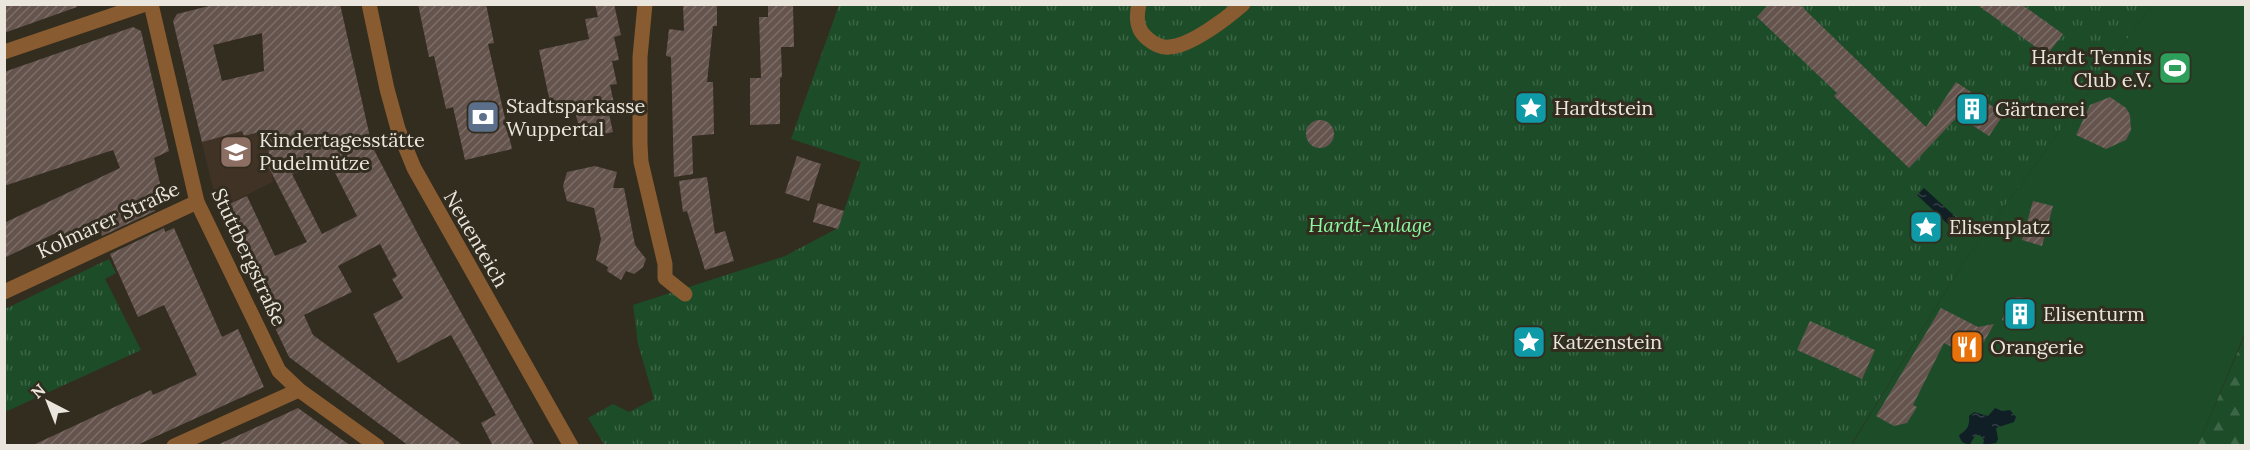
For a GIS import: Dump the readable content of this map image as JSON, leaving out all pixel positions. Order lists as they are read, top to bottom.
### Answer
{
  "streets": {
    "street": ["Kolmarer Straße", "Neuenteich", "Stuttbergstraße"]
  },
  "crossings": [
    ["Kolmarer Straße", "Stuttbergstraße"]
  ],
  "parks": ["Hardt-Anlage"],
  "places": {
    "sports": ["Hardt Tennis Club e.V."],
    "place": ["Hardtstein", "Elisenplatz", "Katzenstein"],
    "building": ["Gärtnerei", "Elisenturm"],
    "bank": ["Stadtsparkasse Wuppertal"],
    "school or university": ["Kindertagesstätte Pudelmütze"],
    "restaurant": ["Orangerie"]
  },
  "north": "top left"
}
